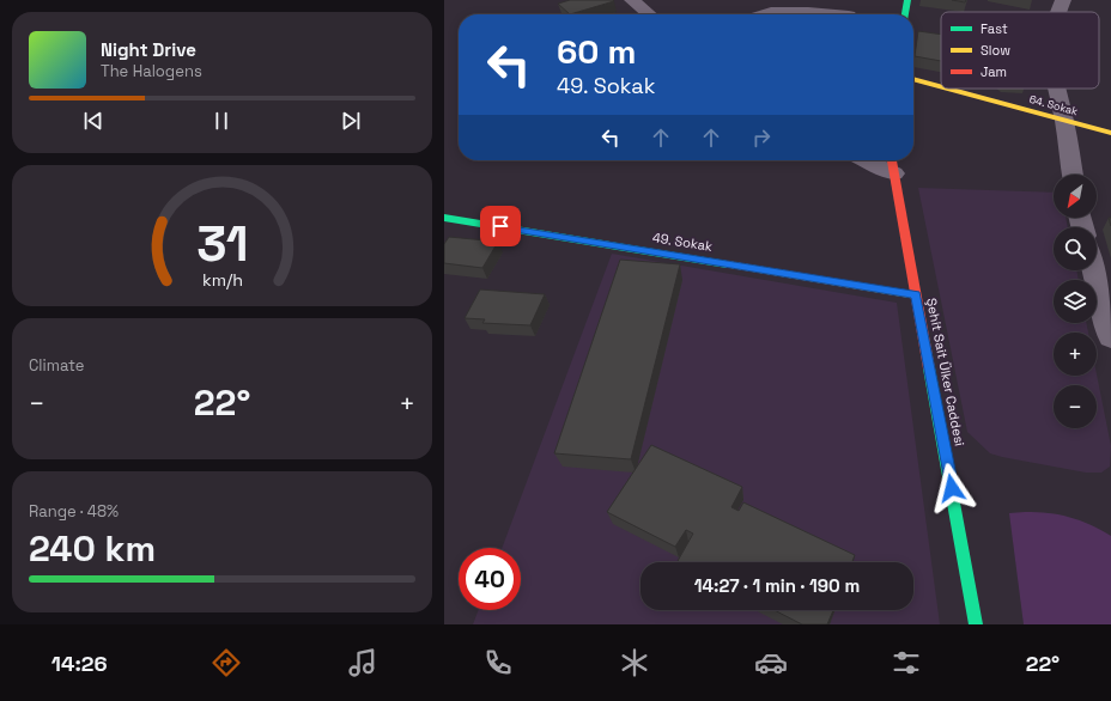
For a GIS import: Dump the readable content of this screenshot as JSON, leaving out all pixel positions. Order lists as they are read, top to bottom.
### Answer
{
  "streets": {
    "street": ["64. Sokak", "49. Sokak", "Şehit Sait Ülker Caddesi"]
  },
  "crossings": [
    ["49. Sokak", "Şehit Sait Ülker Caddesi"]
  ],
  "legend": ["Fast", "Slow", "Jam"],
  "north": "bottom left",
  "page": {
    "turn": ["60 m", "49. Sokak"],
    "song": ["Night Drive", "The Halogens"],
    "map_buttons": ["+", "−"],
    "tile": [
      "Climate",
      ["Range · 48%", "240 km"]
    ],
    "heat": ["−", "22°", "+"],
    "limit": "40",
    "trip": "14:27 · 1 min · 190 m",
    "tabs": ["14:26", "22°"],
    "gauge": ["31", "km/h"]
  }
}
